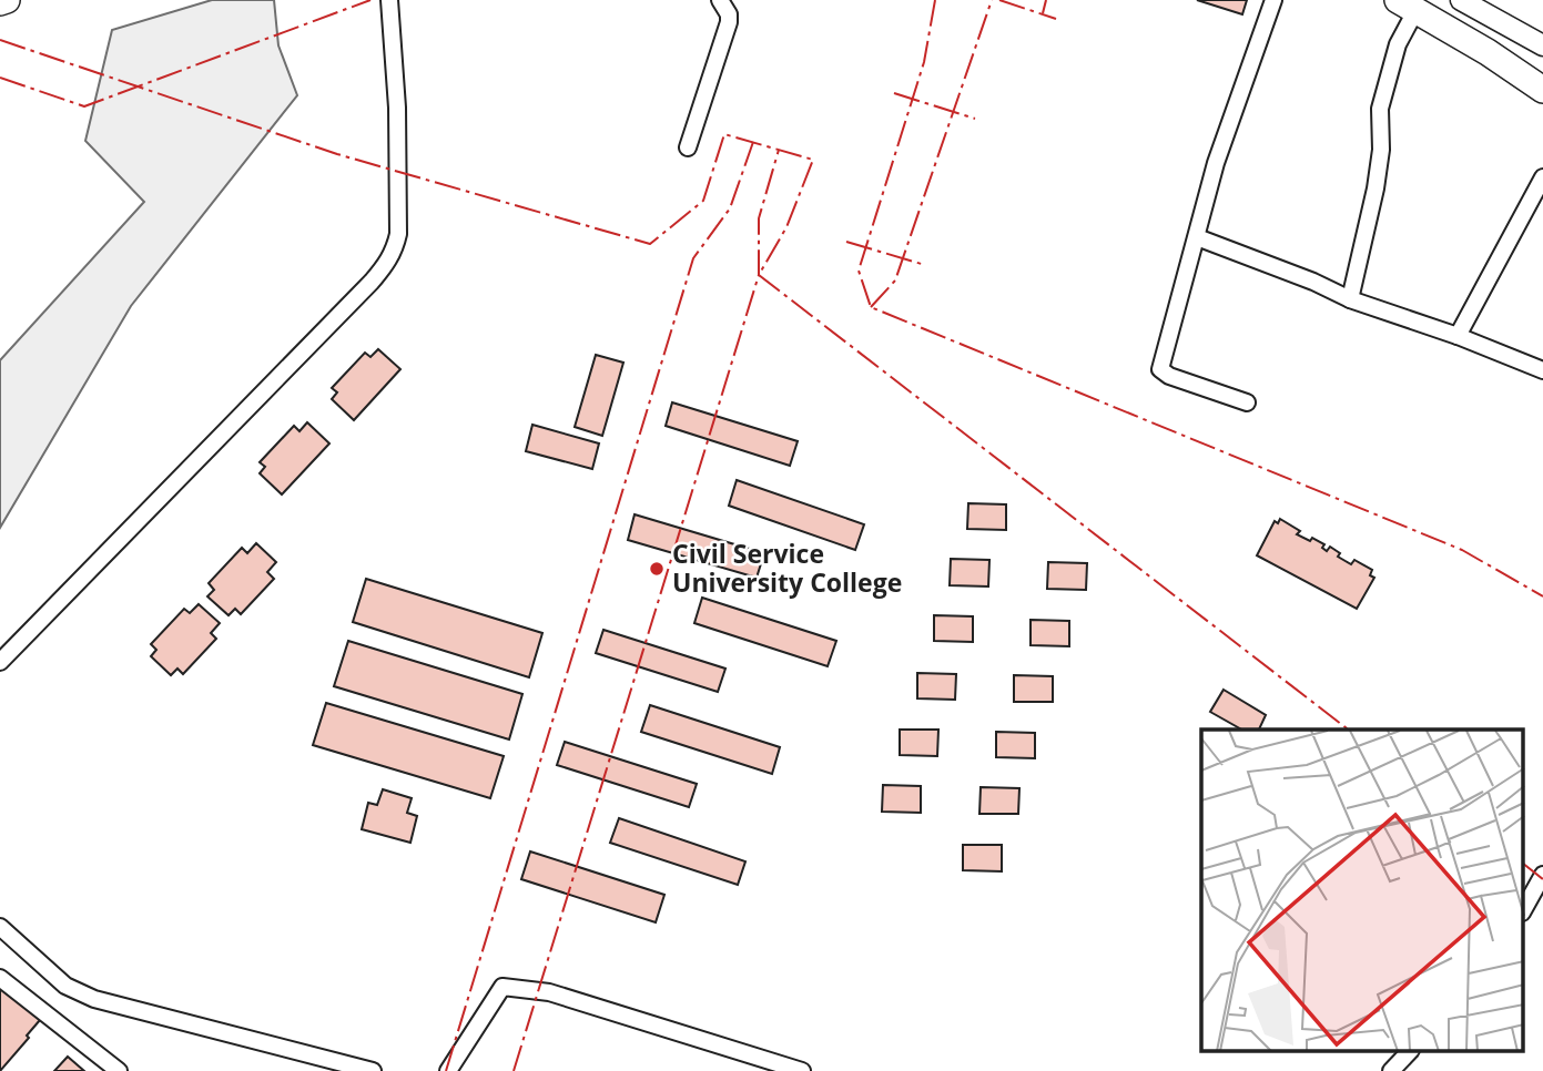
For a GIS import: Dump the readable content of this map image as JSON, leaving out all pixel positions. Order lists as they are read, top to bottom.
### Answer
{
  "places": ["Civil Service University College"]
}
